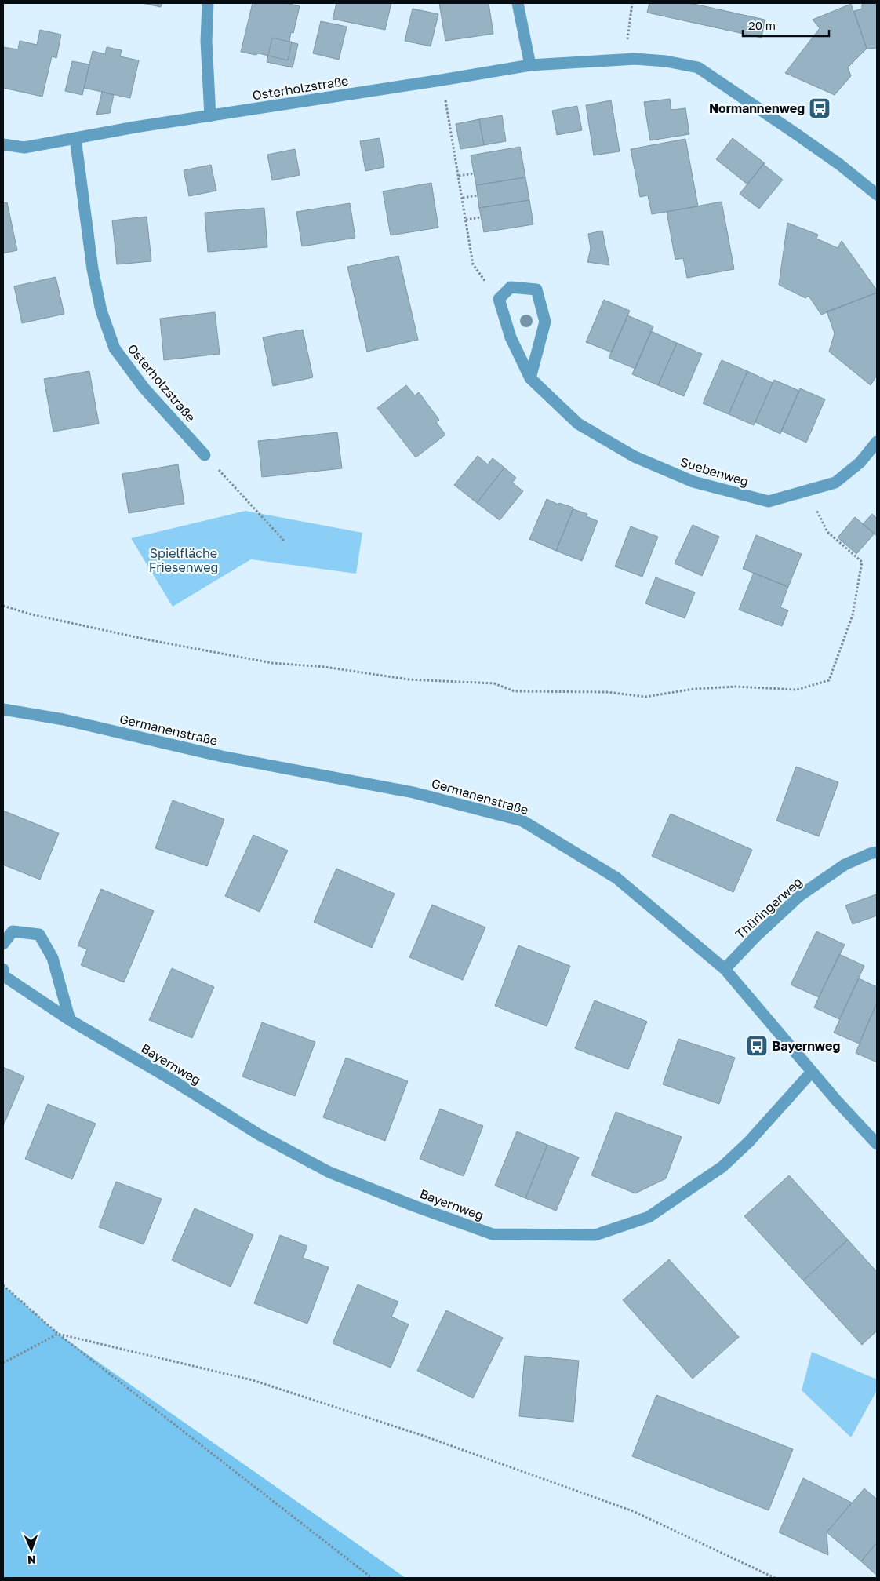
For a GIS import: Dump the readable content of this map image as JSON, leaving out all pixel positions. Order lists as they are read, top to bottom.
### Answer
{
  "streets": {
    "street": [
      "Osterholzstraße",
      "Suebenweg",
      "Germanenstraße",
      "Thüringerweg",
      "Bayernweg"
    ]
  },
  "crossings": [
    ["Germanenstraße", "Thüringerweg"],
    ["Germanenstraße", "Bayernweg"]
  ],
  "parks": ["Spielfläche Friesenweg"],
  "places": {
    "bus stop": ["Normannenweg", "Bayernweg"]
  },
  "scale_bar": "20 m",
  "north": "bottom"
}
